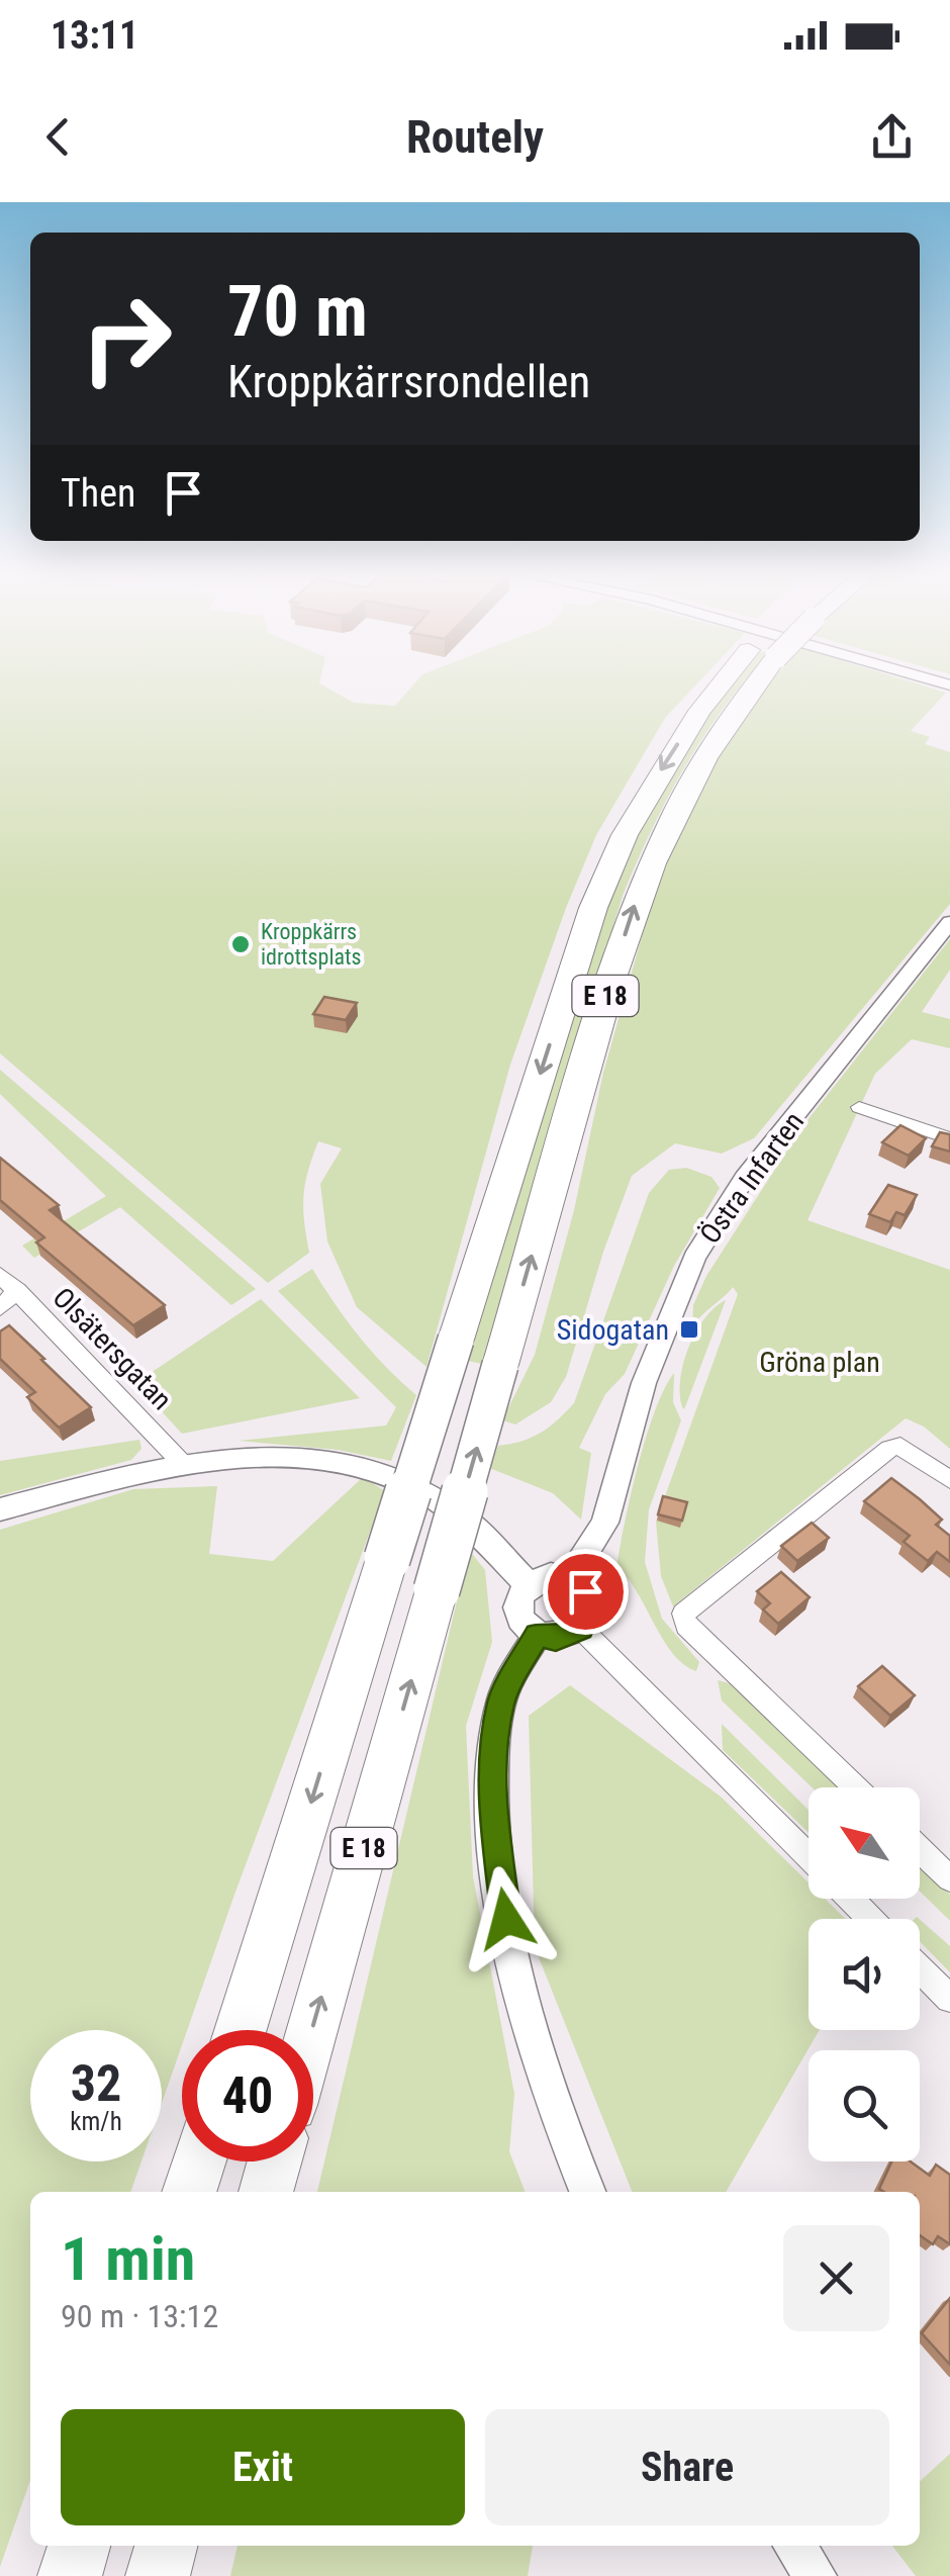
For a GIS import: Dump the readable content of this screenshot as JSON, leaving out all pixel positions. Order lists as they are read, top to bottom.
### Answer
{
  "streets": {
    "highway": ["E 18"],
    "street": ["Östra Infarten", "Olsätersgatan"]
  },
  "parks": ["Gröna plan"],
  "places": {
    "other": ["Kroppkärrs idrottsplats"],
    "transit": ["Sidogatan"]
  },
  "north": "top left",
  "page": {
    "status": "13:11",
    "header": "Routely",
    "turn": ["70 m", "Kroppkärrsrondellen"],
    "then": "Then",
    "speed": "32 km/h",
    "limit": "40",
    "heading": ["1 min", "90 m · 13:12"],
    "buttons": ["Exit", "Share"]
  }
}
